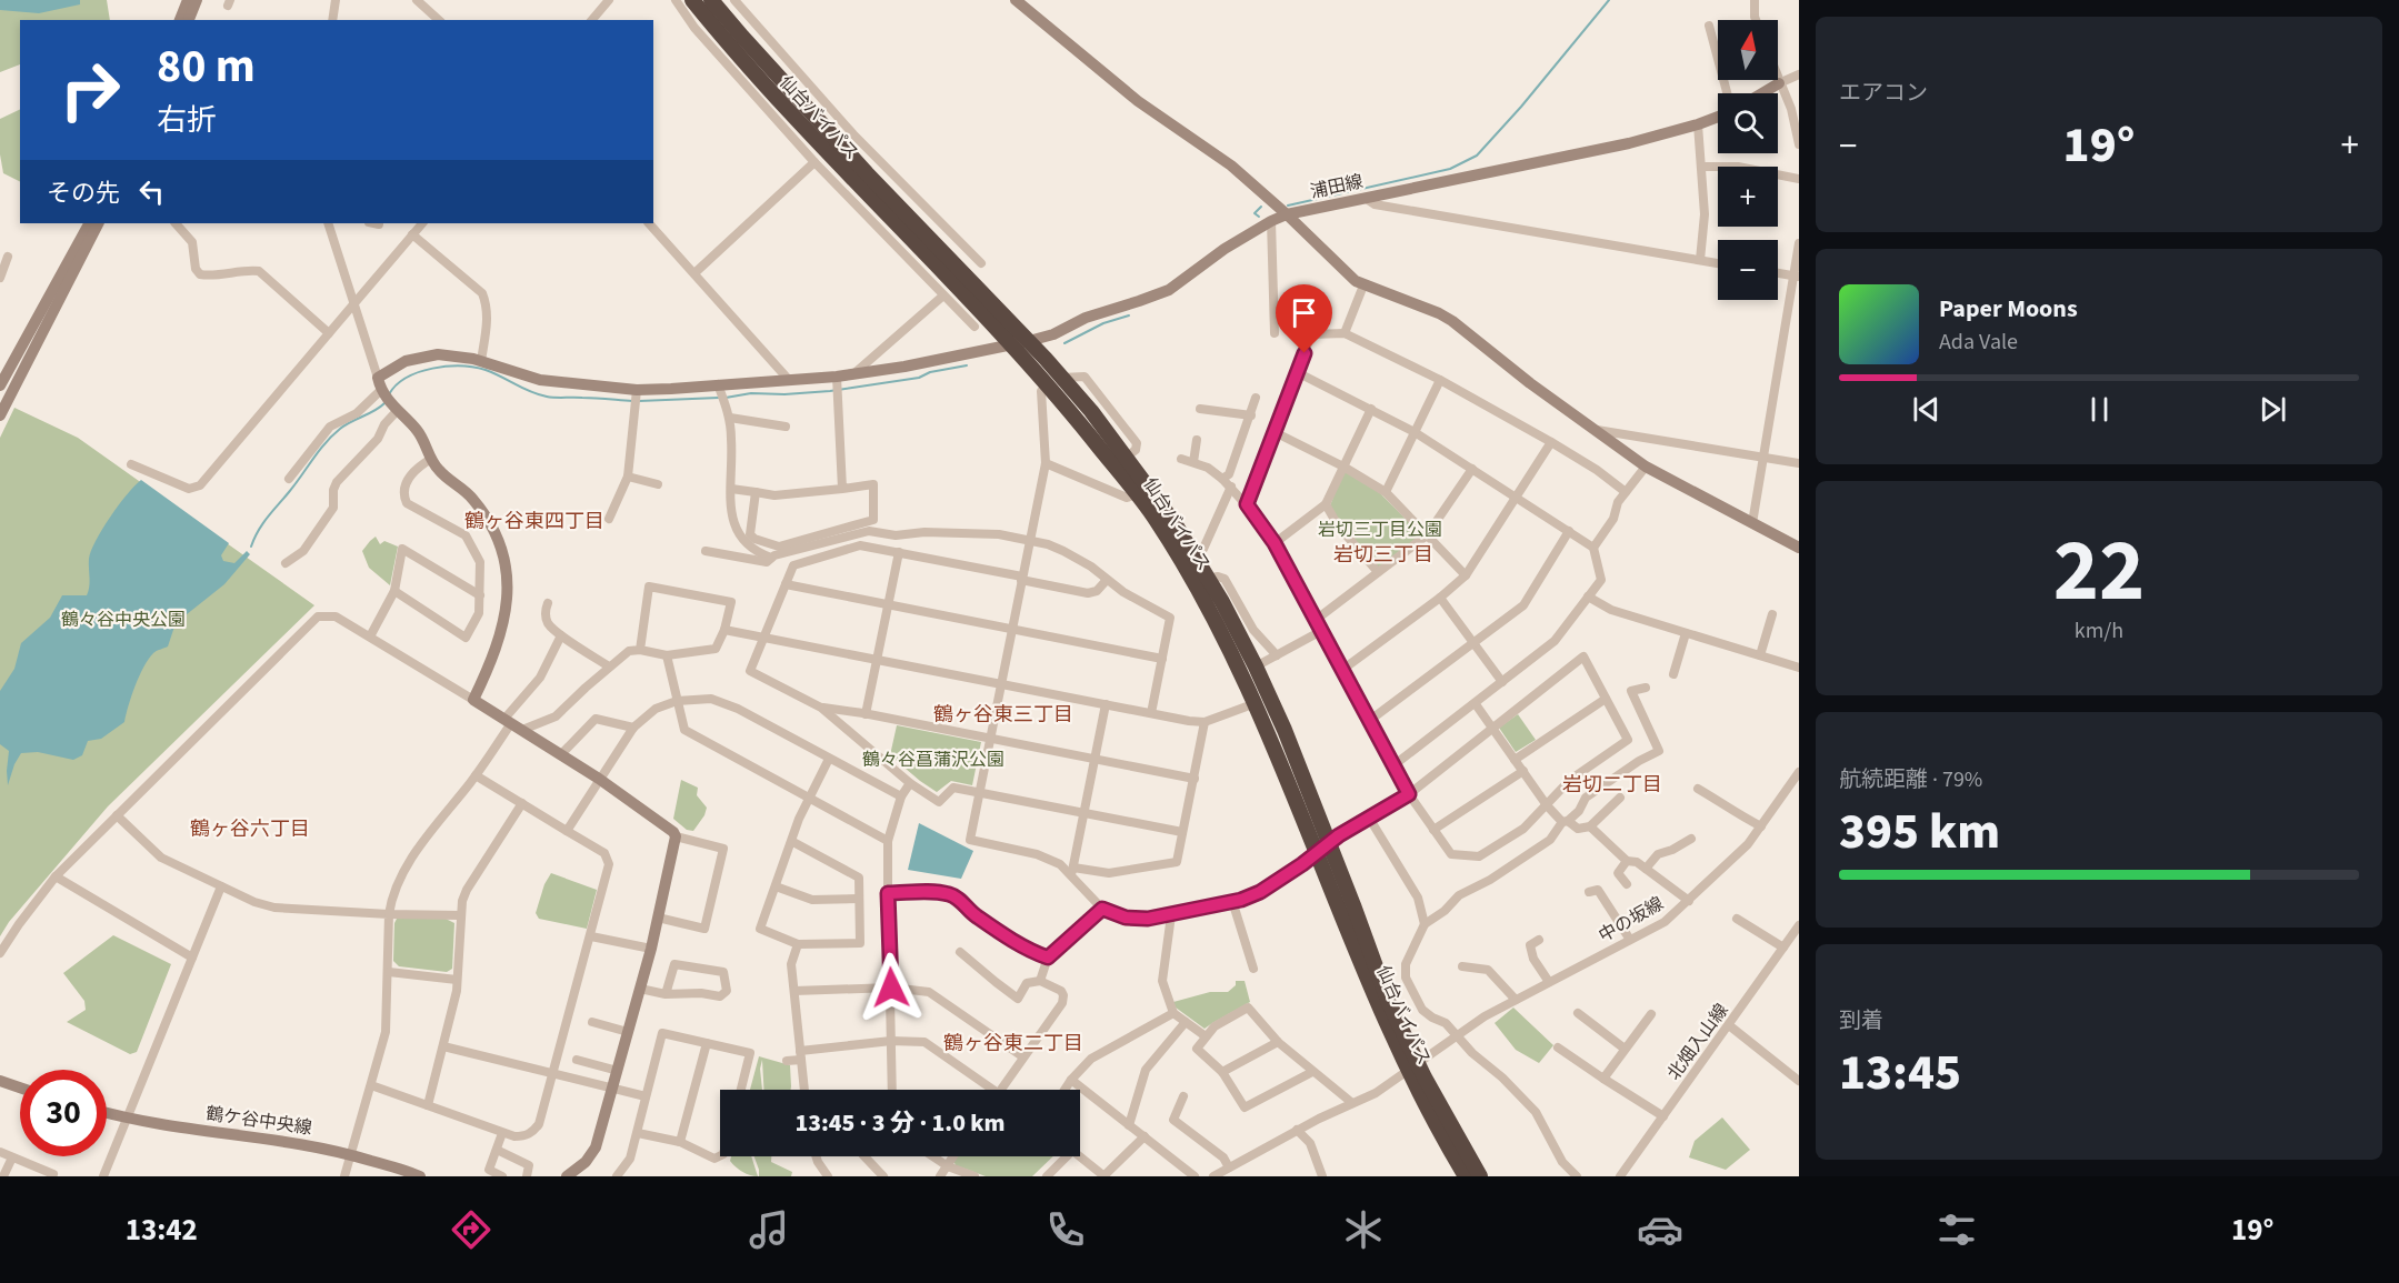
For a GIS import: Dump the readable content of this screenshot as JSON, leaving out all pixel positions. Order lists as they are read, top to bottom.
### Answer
{
  "streets": {
    "highway": ["仙台バイパス"],
    "street": [
      "浦田線",
      "中の坂線",
      "北畑入山線",
      "鶴ケ谷中央線"
    ]
  },
  "crossings": [
    ["仙台バイパス", "浦田線"]
  ],
  "districts": [
    "鶴ヶ谷東四丁目",
    "岩切三丁目",
    "鶴ヶ谷東三丁目",
    "岩切二丁目",
    "鶴ヶ谷六丁目",
    "鶴ヶ谷東二丁目"
  ],
  "parks": ["岩切三丁目公園", "鶴々谷中央公園", "鶴々谷菖蒲沢公園"],
  "north": "top",
  "page": {
    "tile": [
      "エアコン",
      ["22", "km/h"],
      ["航続距離 · 79%", "395 km"],
      ["到着", "13:45"]
    ],
    "map_buttons": ["+", "−"],
    "turn": ["80 m", "右折"],
    "heat": ["−", "19°", "+"],
    "then": "その先",
    "song": ["Paper Moons", "Ada Vale"],
    "limit": "30",
    "trip": "13:45 · 3 分 · 1.0 km",
    "tabs": ["13:42", "19°"]
  }
}
